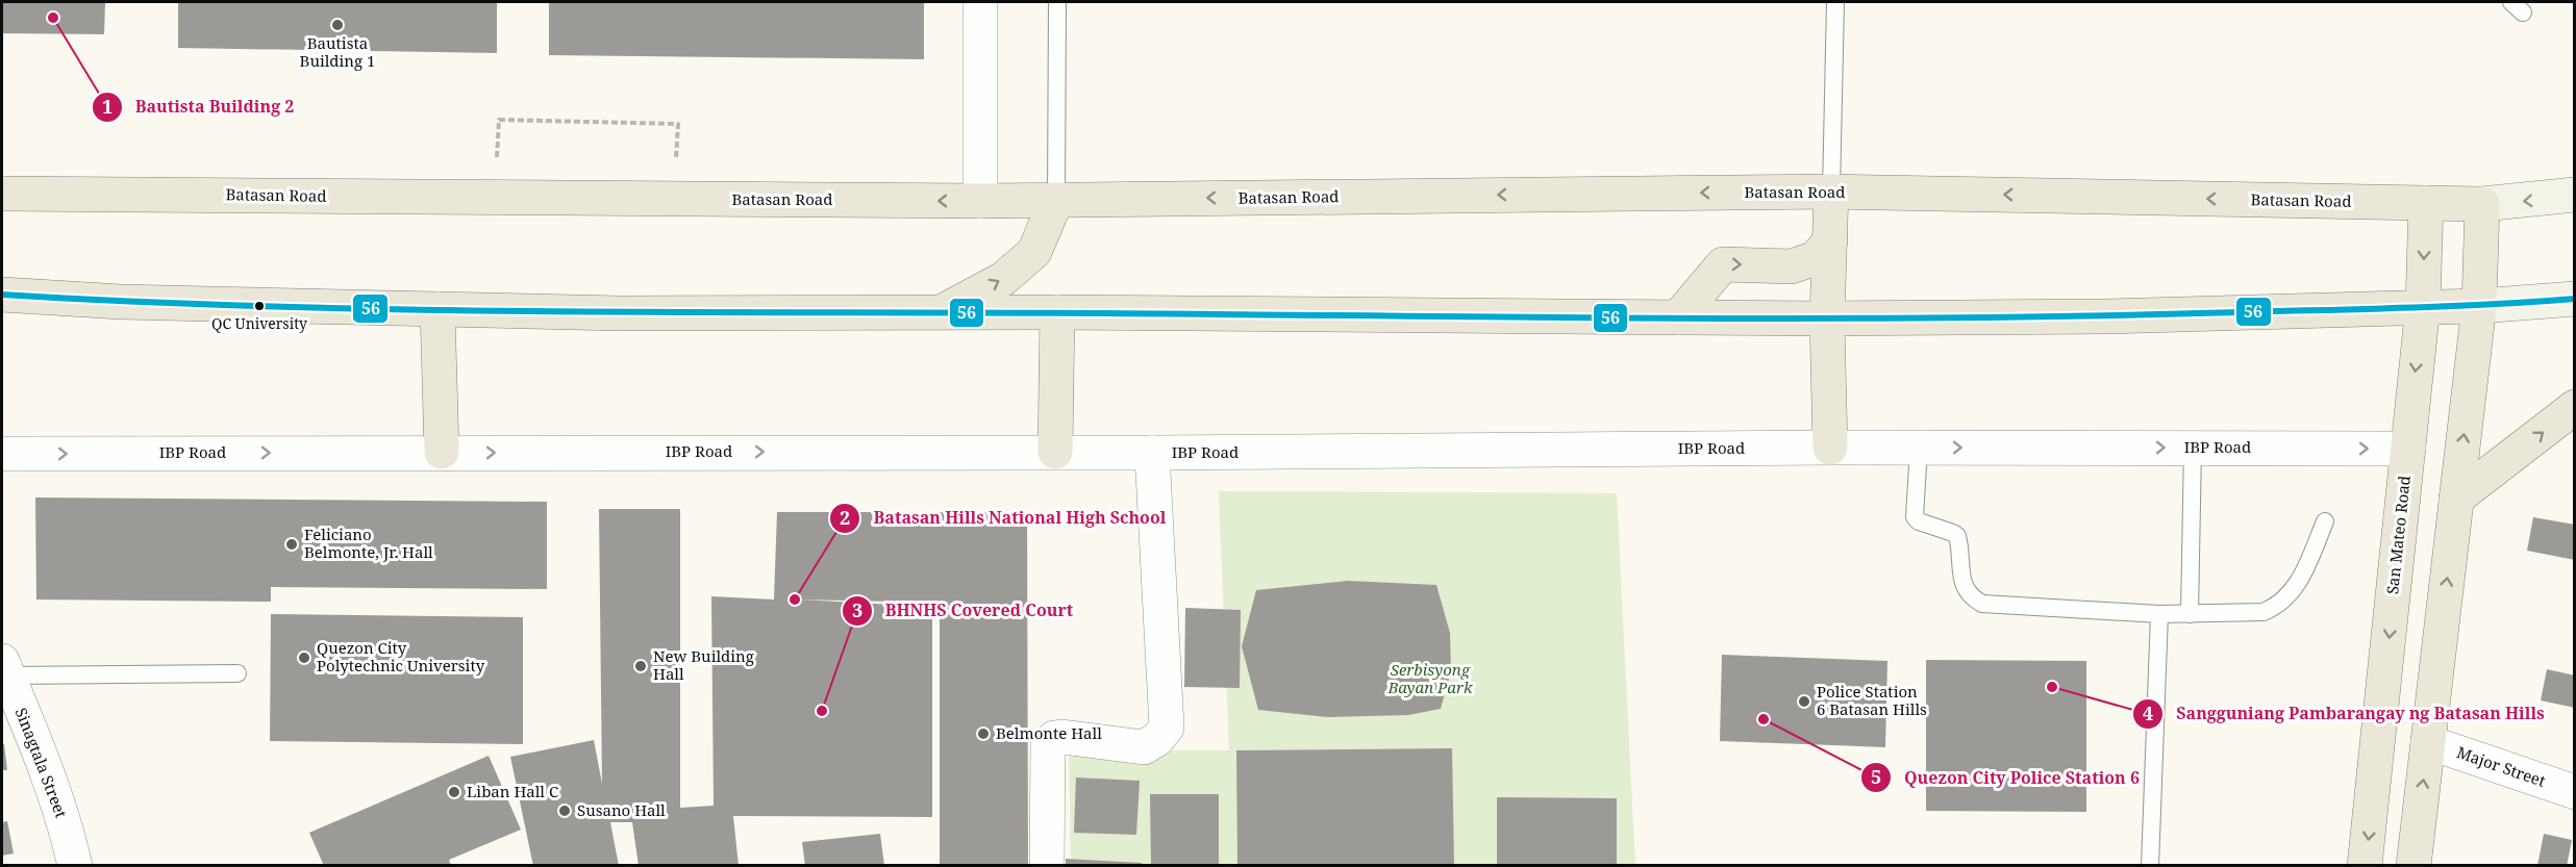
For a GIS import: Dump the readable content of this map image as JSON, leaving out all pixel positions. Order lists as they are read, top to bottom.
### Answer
{
  "streets": {
    "main road": ["Batasan Road", "San Mateo Road"],
    "street": ["IBP Road", "Sinagtala Street", "Major Street"]
  },
  "crossings": [
    ["Batasan Road", "San Mateo Road"],
    ["IBP Road", "San Mateo Road"]
  ],
  "one_way": ["IBP Road"],
  "parks": ["Serbisyong Bayan Park"],
  "places": [
    "Bautista Building 2",
    "Bautista Building 1",
    "QC University",
    "Feliciano Belmonte, Jr. Hall",
    "Batasan Hills National High School",
    "Quezon City Polytechnic University",
    "New Building Hall",
    "Sangguniang Pambarangay ng Batasan Hills",
    "Police Station 6 Batasan Hills",
    "BHNHS Covered Court",
    "Quezon City Police Station 6",
    "Belmonte Hall",
    "Liban Hall C",
    "Susano Hall"
  ],
  "lines": ["transit line 56"]
}
